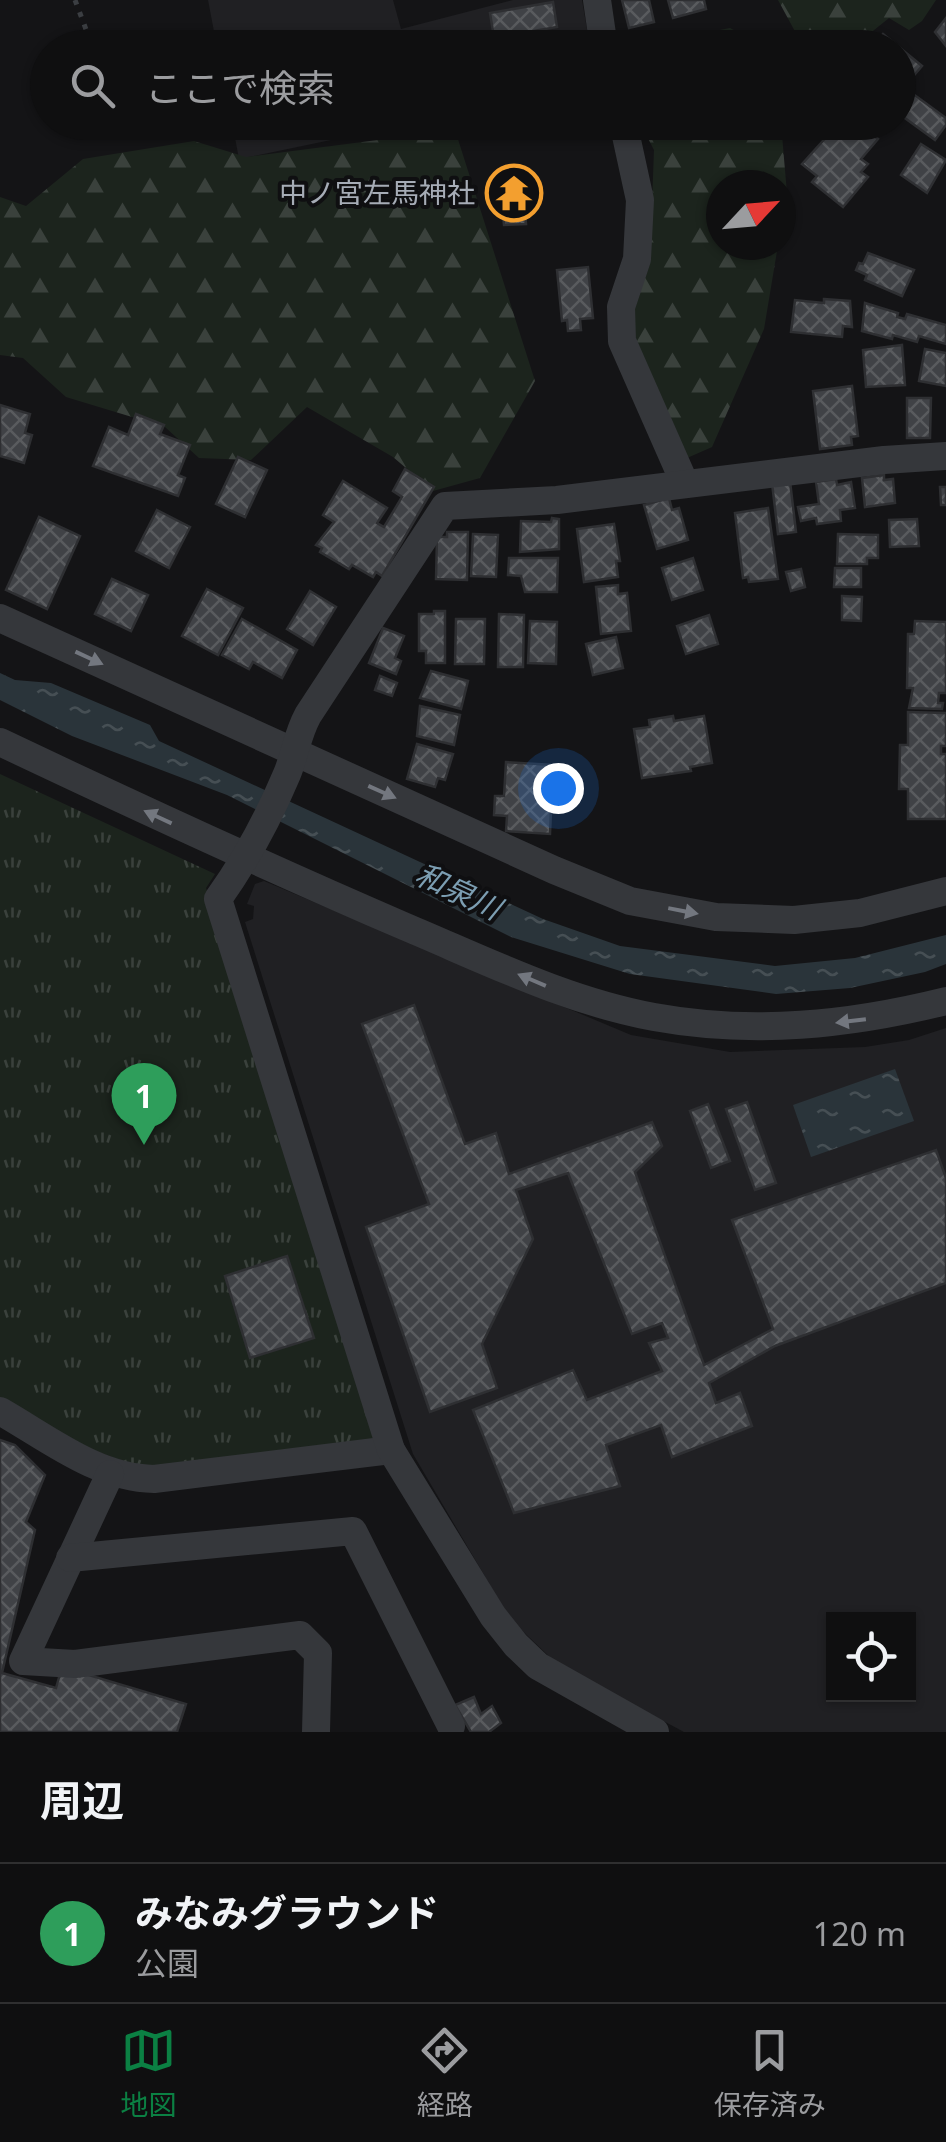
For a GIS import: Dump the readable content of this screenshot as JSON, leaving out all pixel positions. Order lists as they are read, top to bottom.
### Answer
{
  "water": ["和泉川"],
  "places": {
    "temple": ["中ノ宮左馬神社"]
  },
  "north": "top right",
  "page": {
    "search": "ここで検索",
    "pins": "1",
    "heading": "周辺",
    "list": [
      {
        "mark": "1",
        "name": "みなみグラウンド",
        "note": "公園",
        "value": "120 m"
      }
    ],
    "nav": ["地図", "経路", "保存済み"]
  }
}
